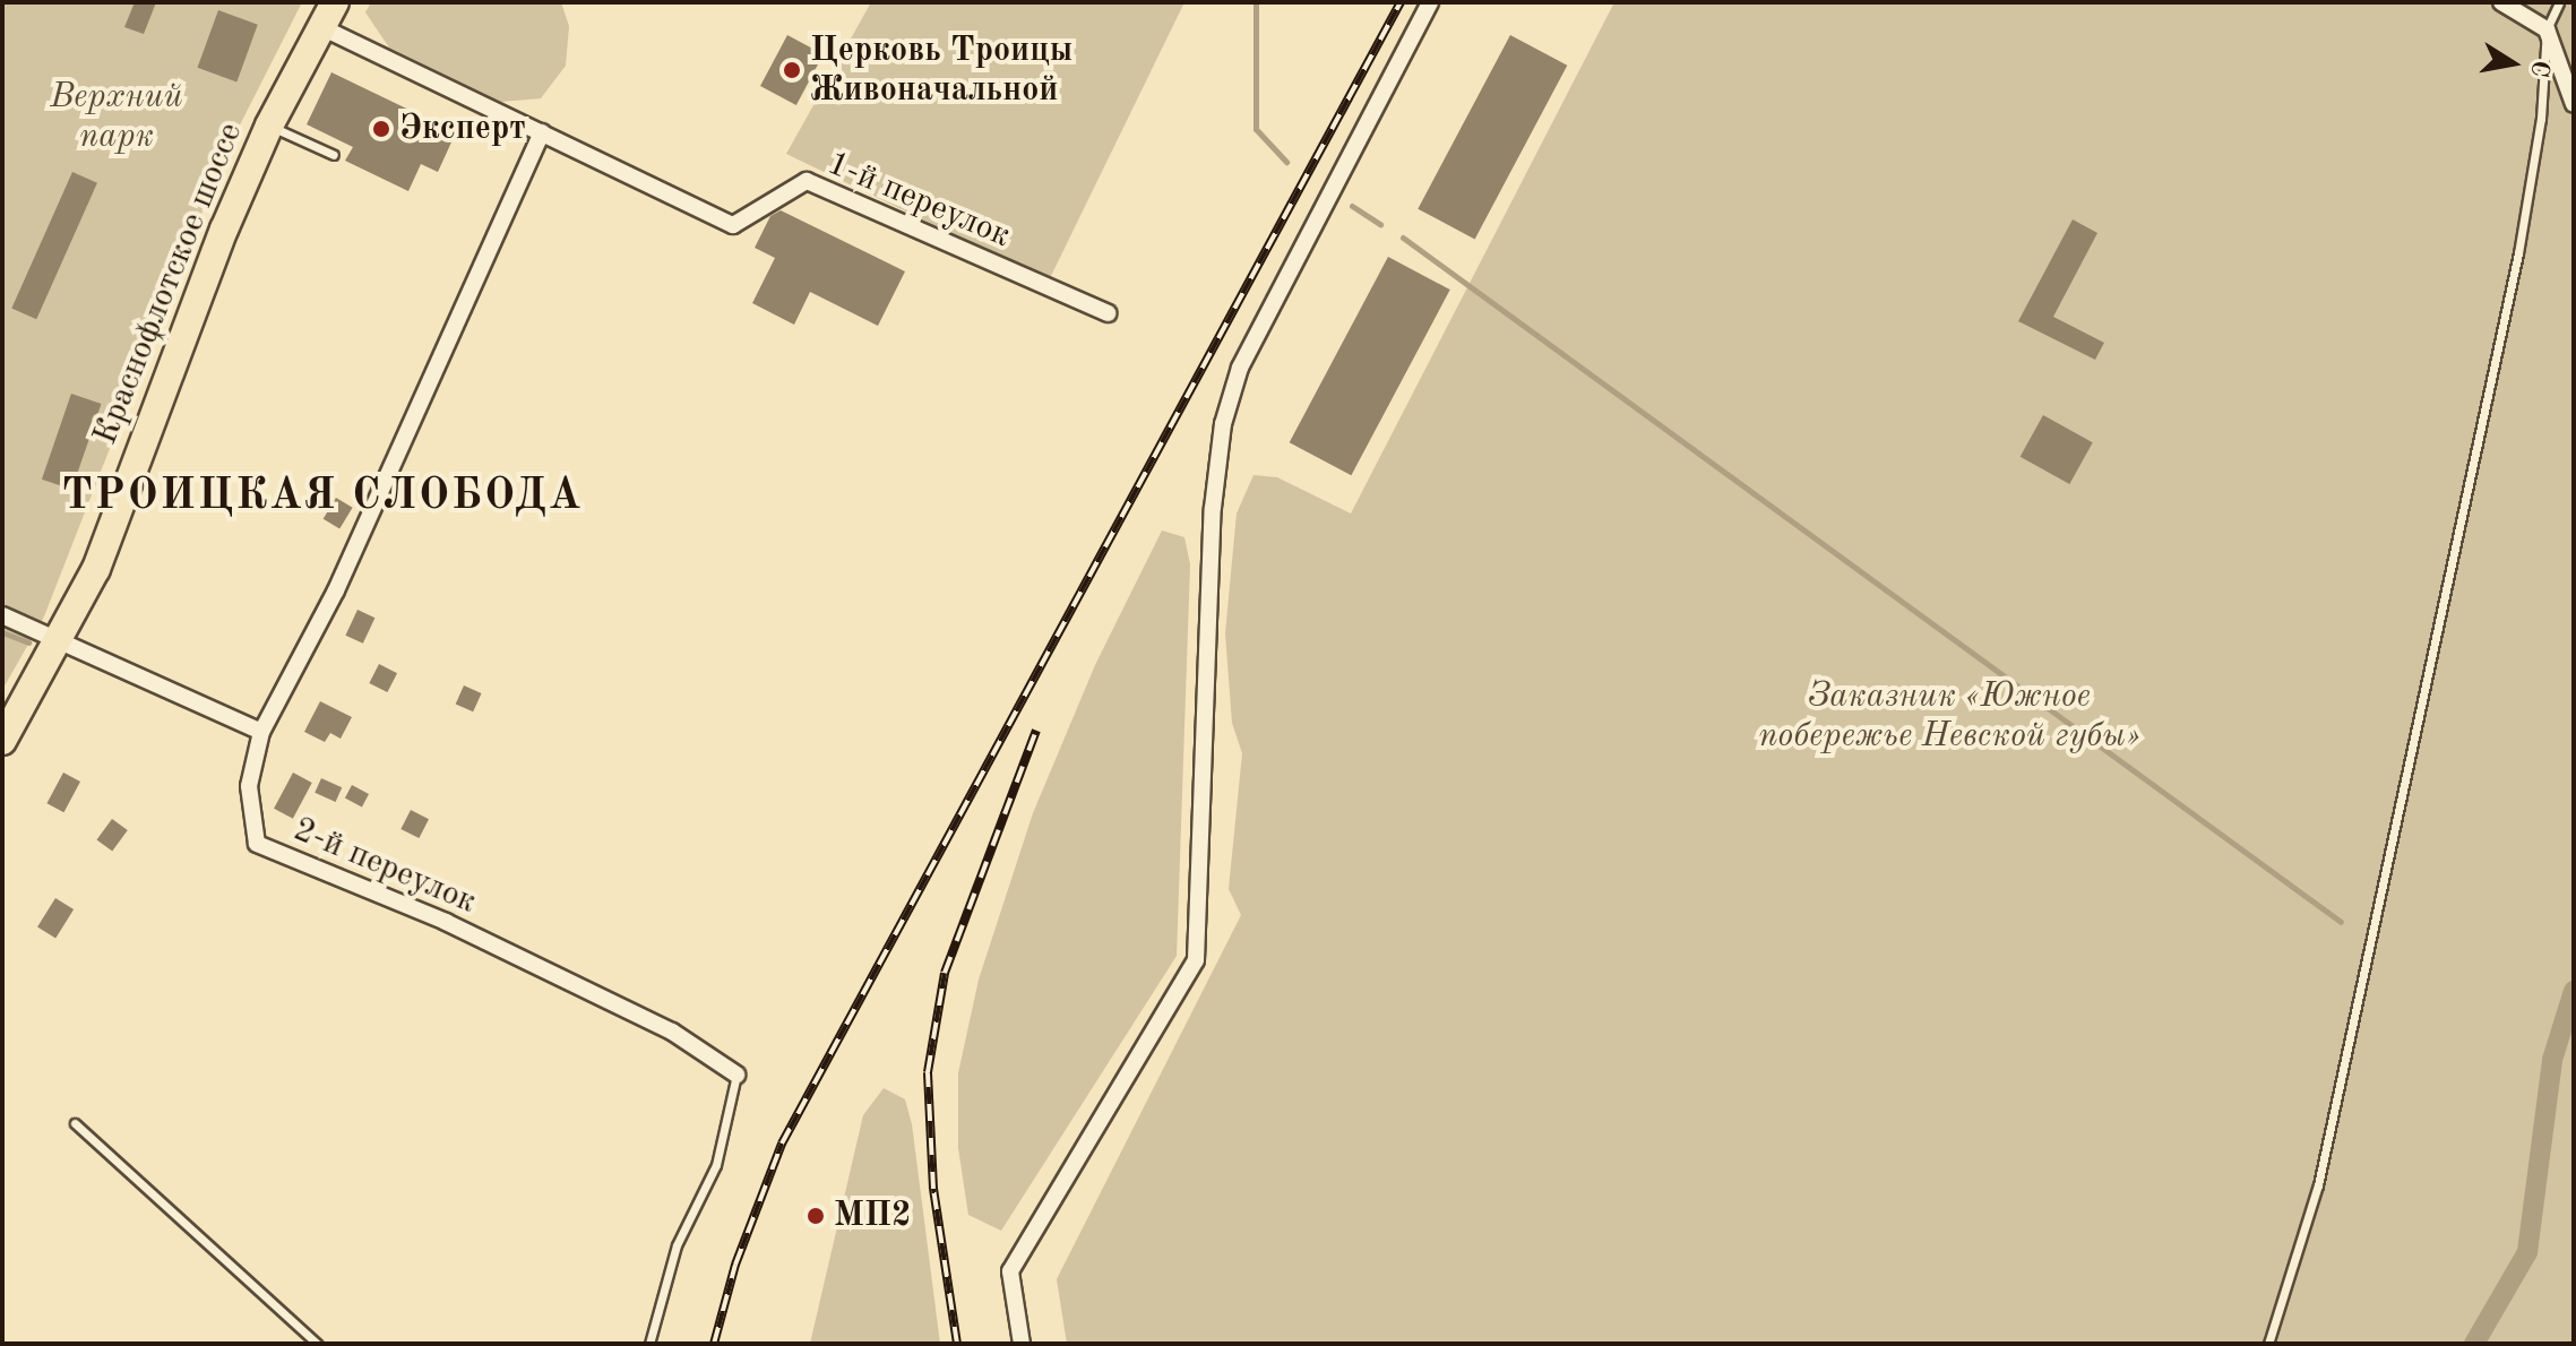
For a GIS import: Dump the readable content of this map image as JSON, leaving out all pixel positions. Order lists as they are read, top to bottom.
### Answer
{
  "streets": {
    "main road": ["Краснофлотское шоссе"],
    "street": ["1-й переулок", "2-й переулок"]
  },
  "crossings": [
    ["1-й переулок", "Краснофлотское шоссе"]
  ],
  "districts": ["ТРОИЦКАЯ СЛОБОДА"],
  "parks": ["Верхний парк", "Заказник «Южное побережье Невской губы»"],
  "places": ["Церковь Троицы Живоначальной", "Эксперт", "МП2"],
  "north": "right"
}
